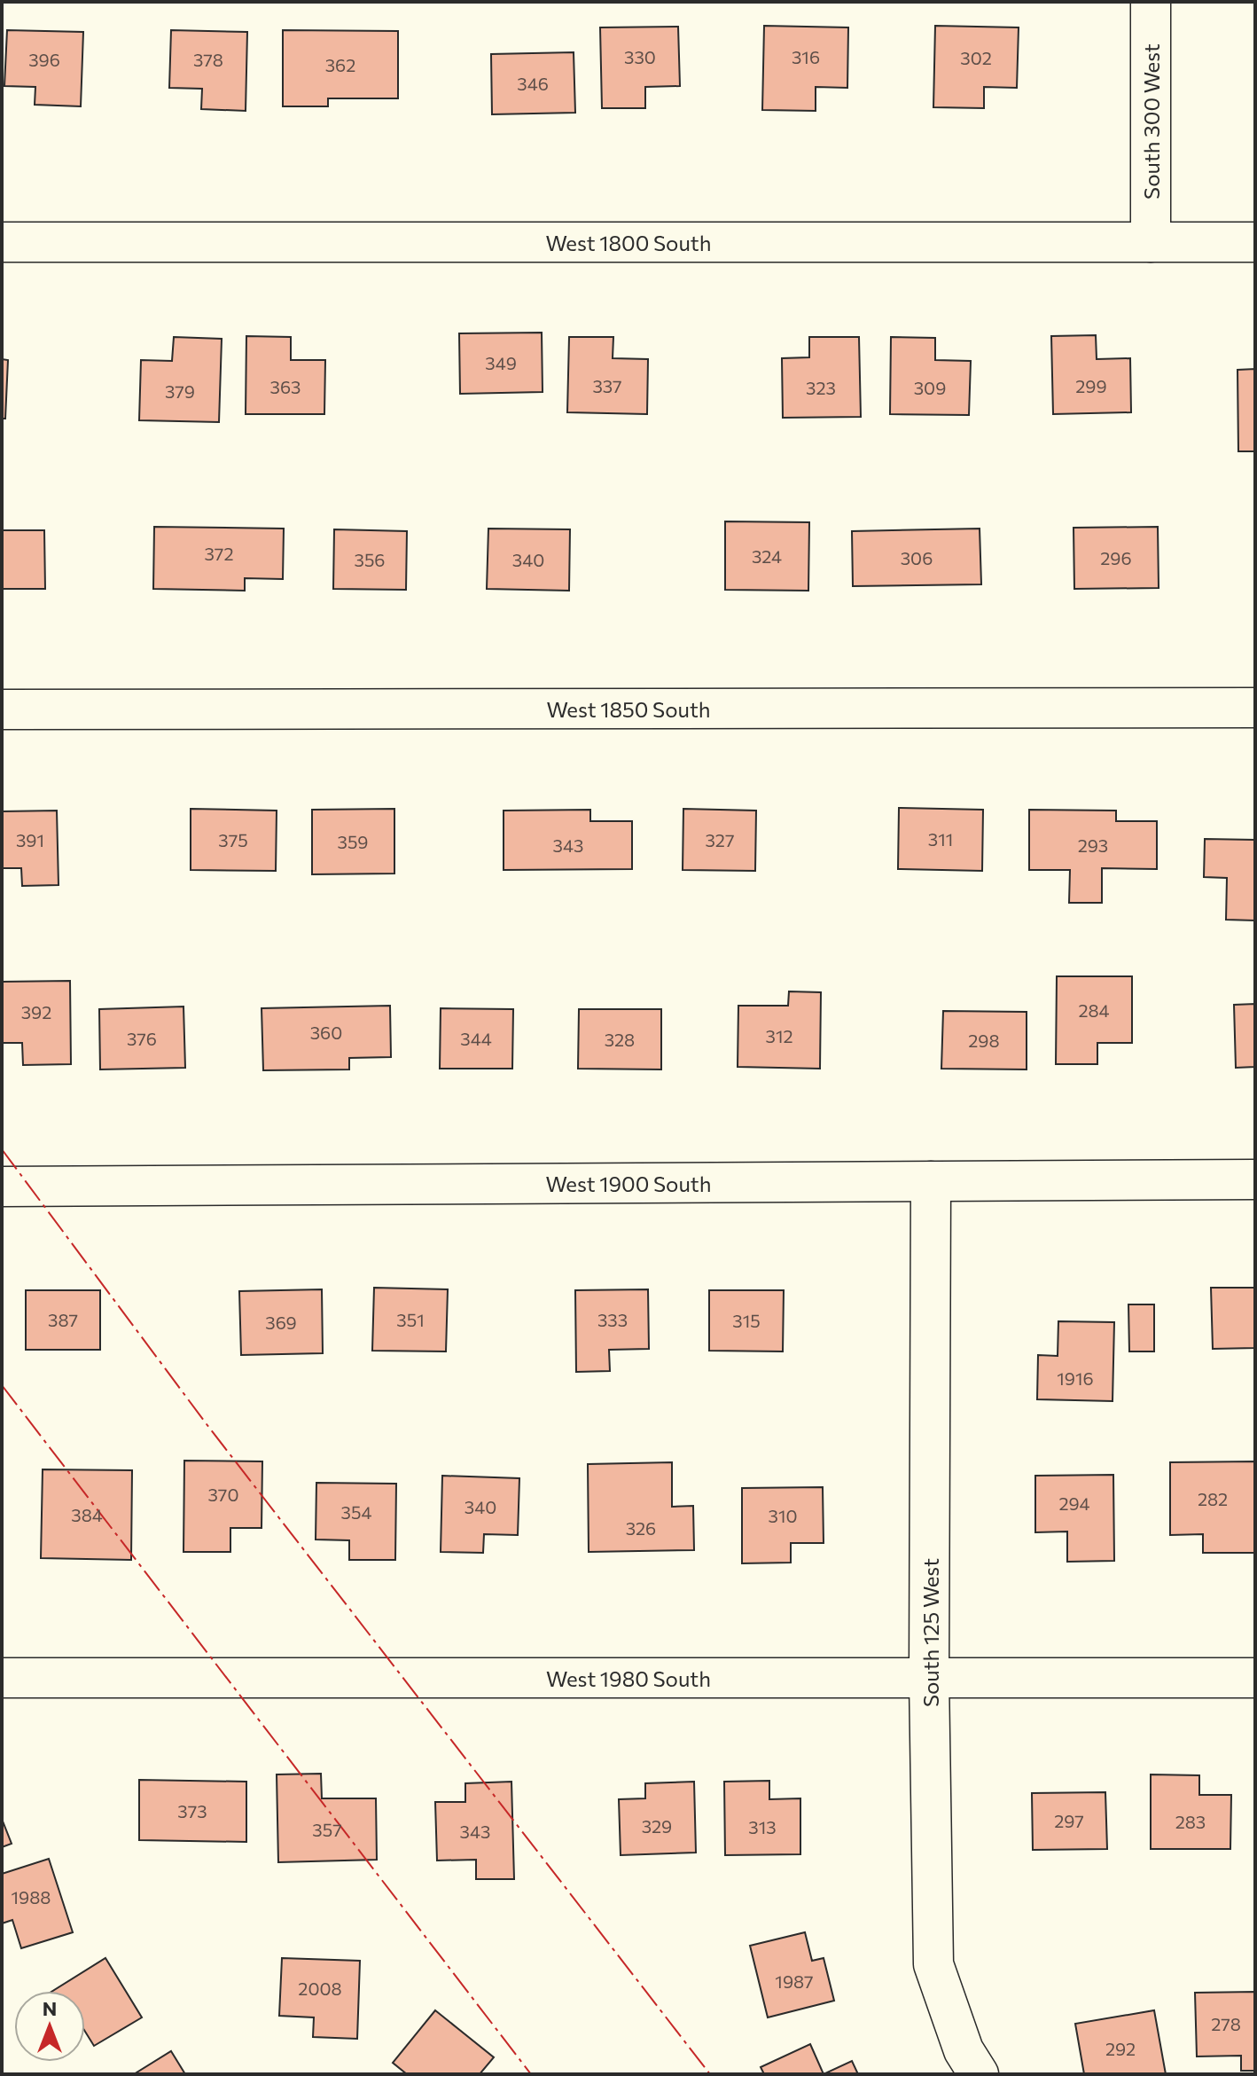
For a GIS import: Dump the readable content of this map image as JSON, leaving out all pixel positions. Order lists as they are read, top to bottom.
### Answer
{
  "streets": {
    "street": [
      "South 300 West",
      "West 1800 South",
      "West 1850 South",
      "West 1900 South",
      "South 125 West",
      "West 1980 South"
    ]
  },
  "crossings": [
    ["South 300 West", "West 1800 South"],
    ["West 1900 South", "South 125 West"],
    ["South 125 West", "West 1980 South"]
  ],
  "house_numbers": [
    "330",
    "316",
    "302",
    "396",
    "378",
    "362",
    "346",
    "349",
    "337",
    "299",
    "363",
    "323",
    "309",
    "379",
    "372",
    "324",
    "306",
    "296",
    "356",
    "340",
    "311",
    "391",
    "375",
    "327",
    "359",
    "343",
    "293",
    "284",
    "392",
    "360",
    "312",
    "376",
    "344",
    "328",
    "298",
    "387",
    "351",
    "333",
    "315",
    "369",
    "1916",
    "370",
    "282",
    "294",
    "340",
    "354",
    "384",
    "310",
    "326",
    "373",
    "297",
    "283",
    "329",
    "313",
    "357",
    "343",
    "1988",
    "1987",
    "2008",
    "278",
    "292"
  ],
  "north": "top"
}
